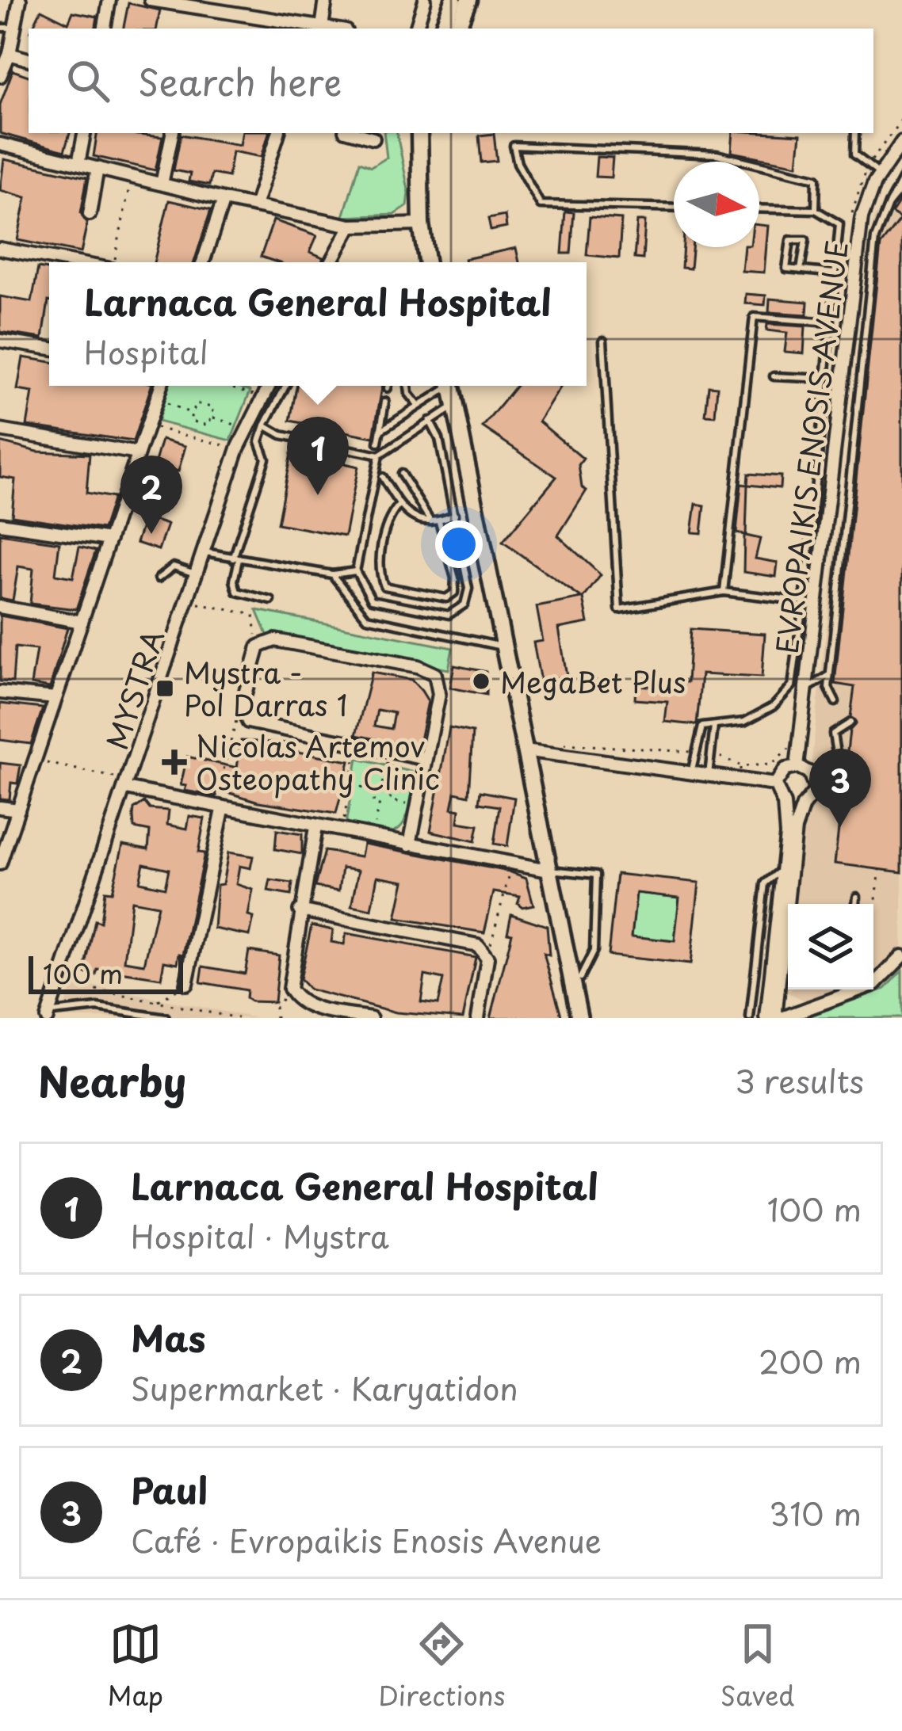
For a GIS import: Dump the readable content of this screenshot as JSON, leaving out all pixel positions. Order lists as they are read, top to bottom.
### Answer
{
  "streets": {
    "street": ["EVROPAIKIS ENOSIS AVENUE", "MYSTRA"]
  },
  "places": {
    "other": ["MegaBet Plus"],
    "transit": ["Mystra - Pol Darras 1"],
    "health": ["Nicolas Artemov Osteopathy Clinic"]
  },
  "scale_bar": "100 m",
  "north": "right",
  "page": {
    "search": "Search here",
    "popup": ["Larnaca General Hospital", "Hospital"],
    "pins": ["1", "2", "3"],
    "scale": "100 m",
    "heading": ["Nearby", "3 results"],
    "list": [
      {
        "mark": "1",
        "name": "Larnaca General Hospital",
        "note": "Hospital · Mystra",
        "value": "100 m"
      },
      {
        "mark": "2",
        "name": "Mas",
        "note": "Supermarket · Karyatidon",
        "value": "200 m"
      },
      {
        "mark": "3",
        "name": "Paul",
        "note": "Café · Evropaikis Enosis Avenue",
        "value": "310 m"
      }
    ],
    "nav": ["Map", "Directions", "Saved"]
  }
}
